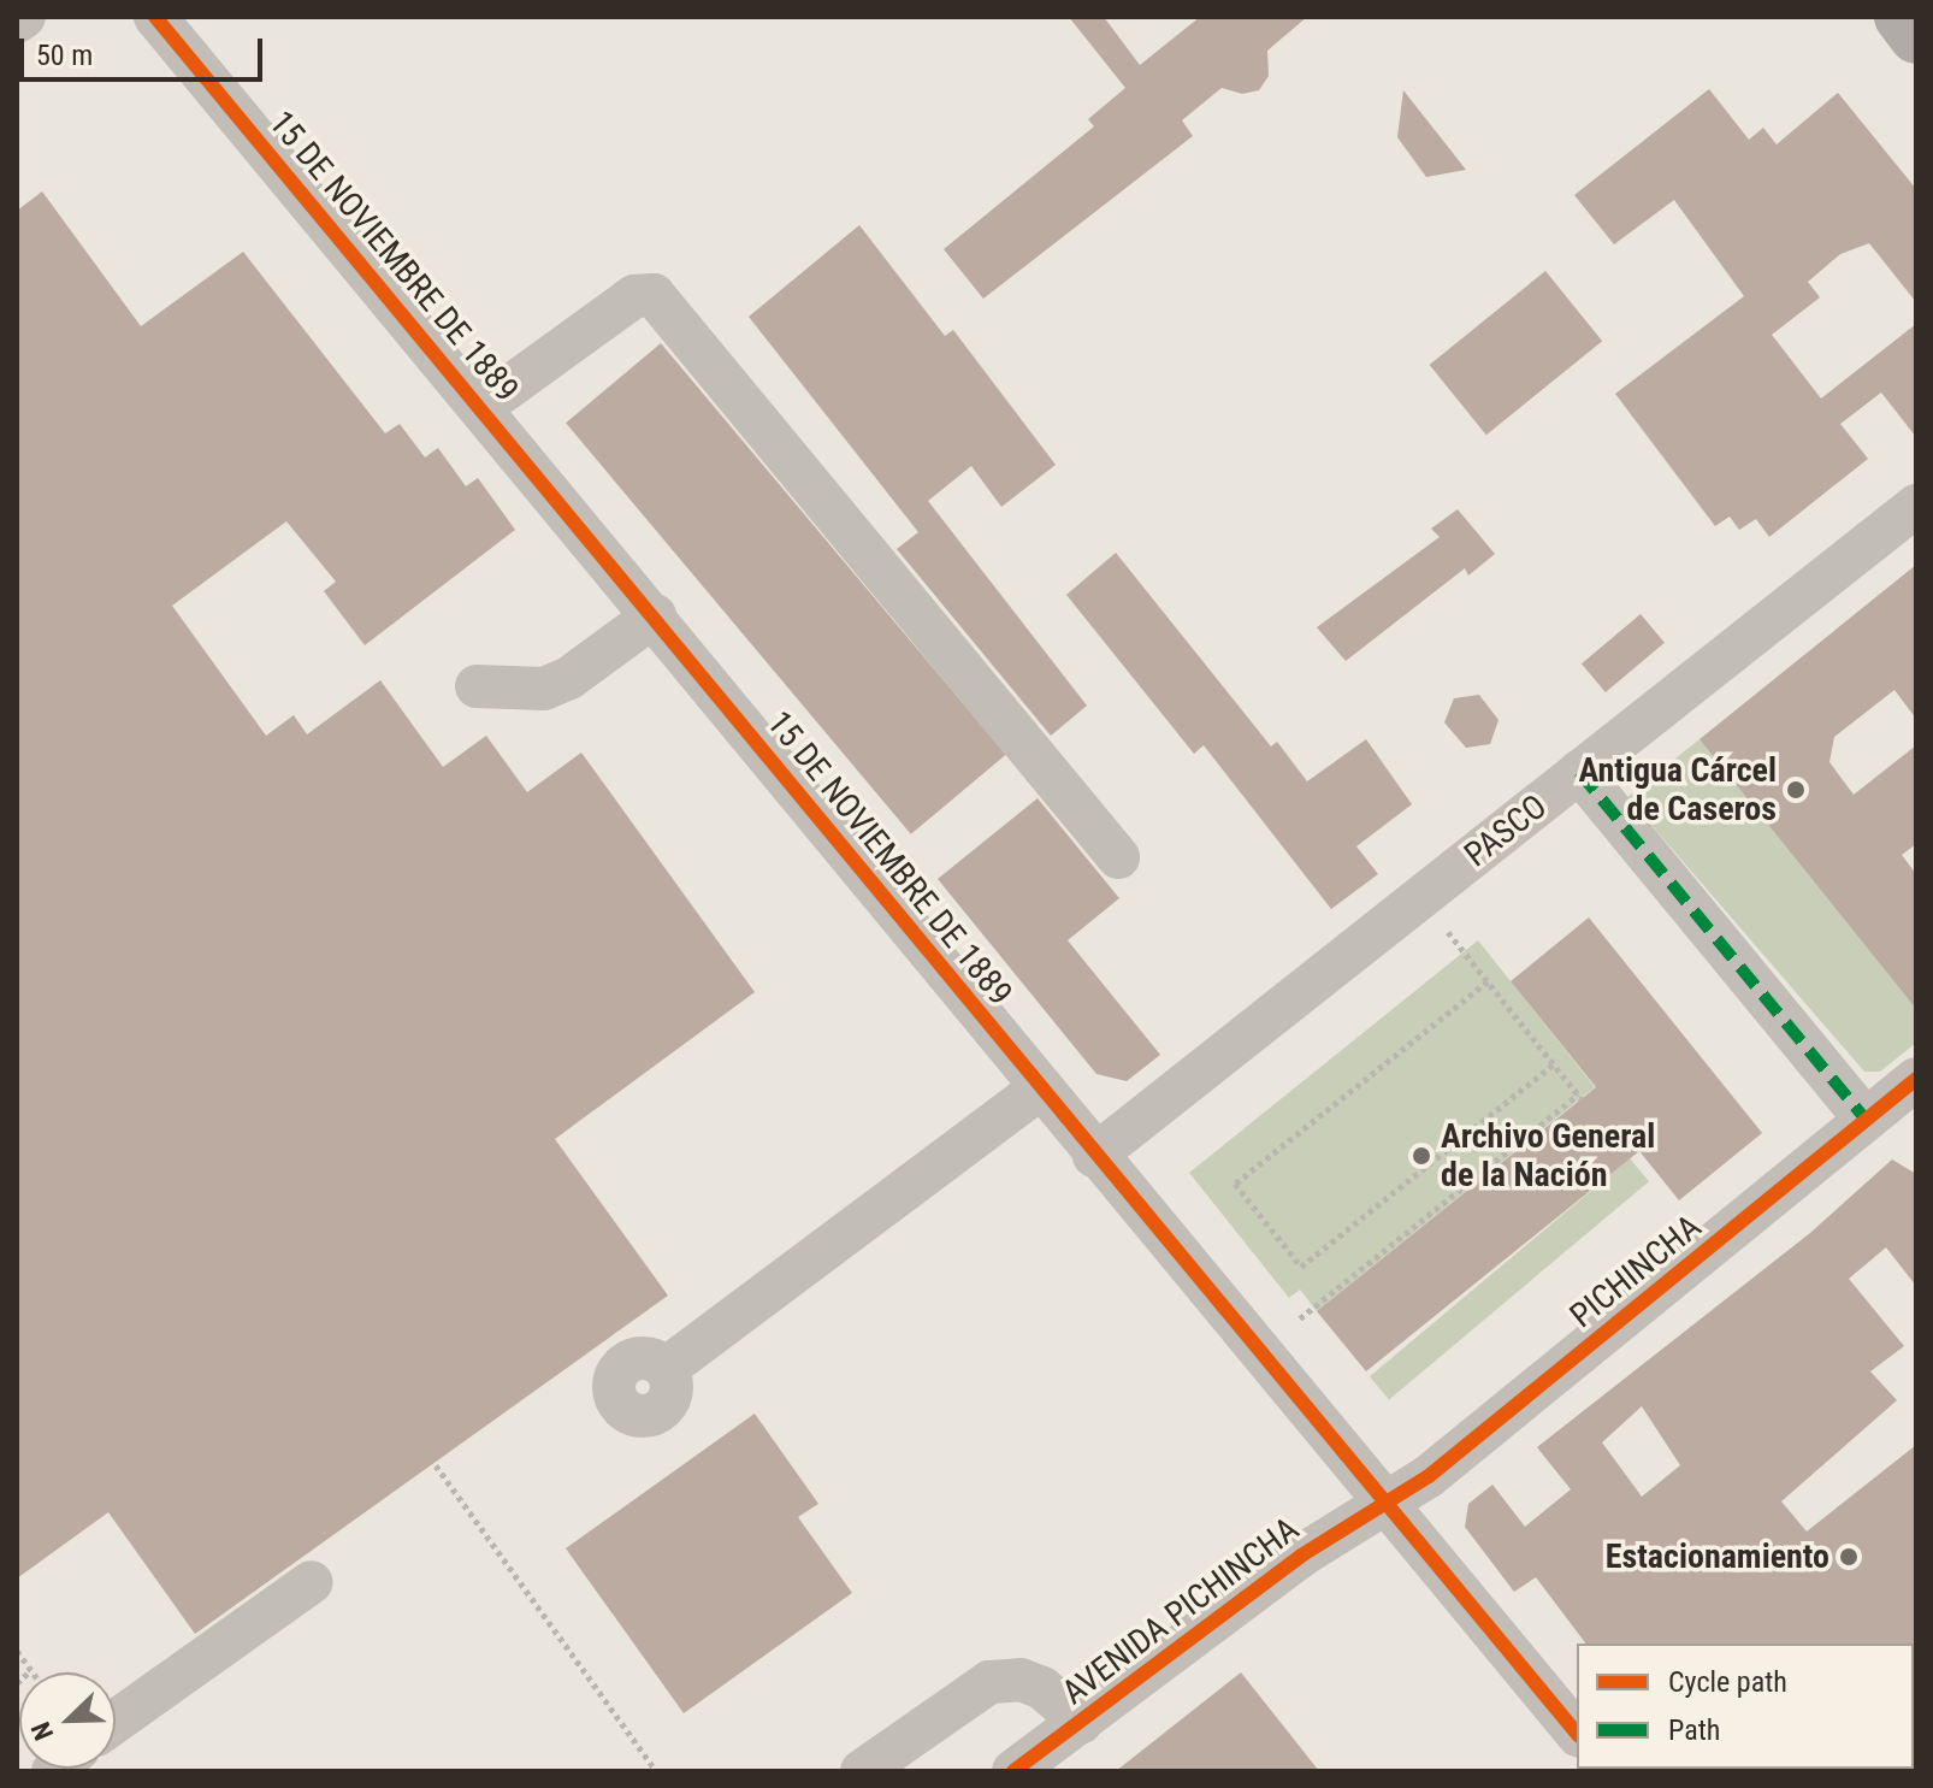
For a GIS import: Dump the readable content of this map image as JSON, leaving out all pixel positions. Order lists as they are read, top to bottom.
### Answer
{
  "streets": {
    "street": [
      "15 DE NOVIEMBRE DE 1889",
      "PASCO",
      "PICHINCHA",
      "AVENIDA PICHINCHA"
    ]
  },
  "crossings": [
    ["15 DE NOVIEMBRE DE 1889", "PASCO"],
    ["15 DE NOVIEMBRE DE 1889", "PICHINCHA"],
    ["15 DE NOVIEMBRE DE 1889", "AVENIDA PICHINCHA"],
    ["PICHINCHA", "AVENIDA PICHINCHA"]
  ],
  "places": ["Antigua Cárcel de Caseros", "Archivo General de la Nación", "Estacionamiento"],
  "legend": ["Cycle path", "Path"],
  "scale_bar": "50 m",
  "north": "bottom left"
}
